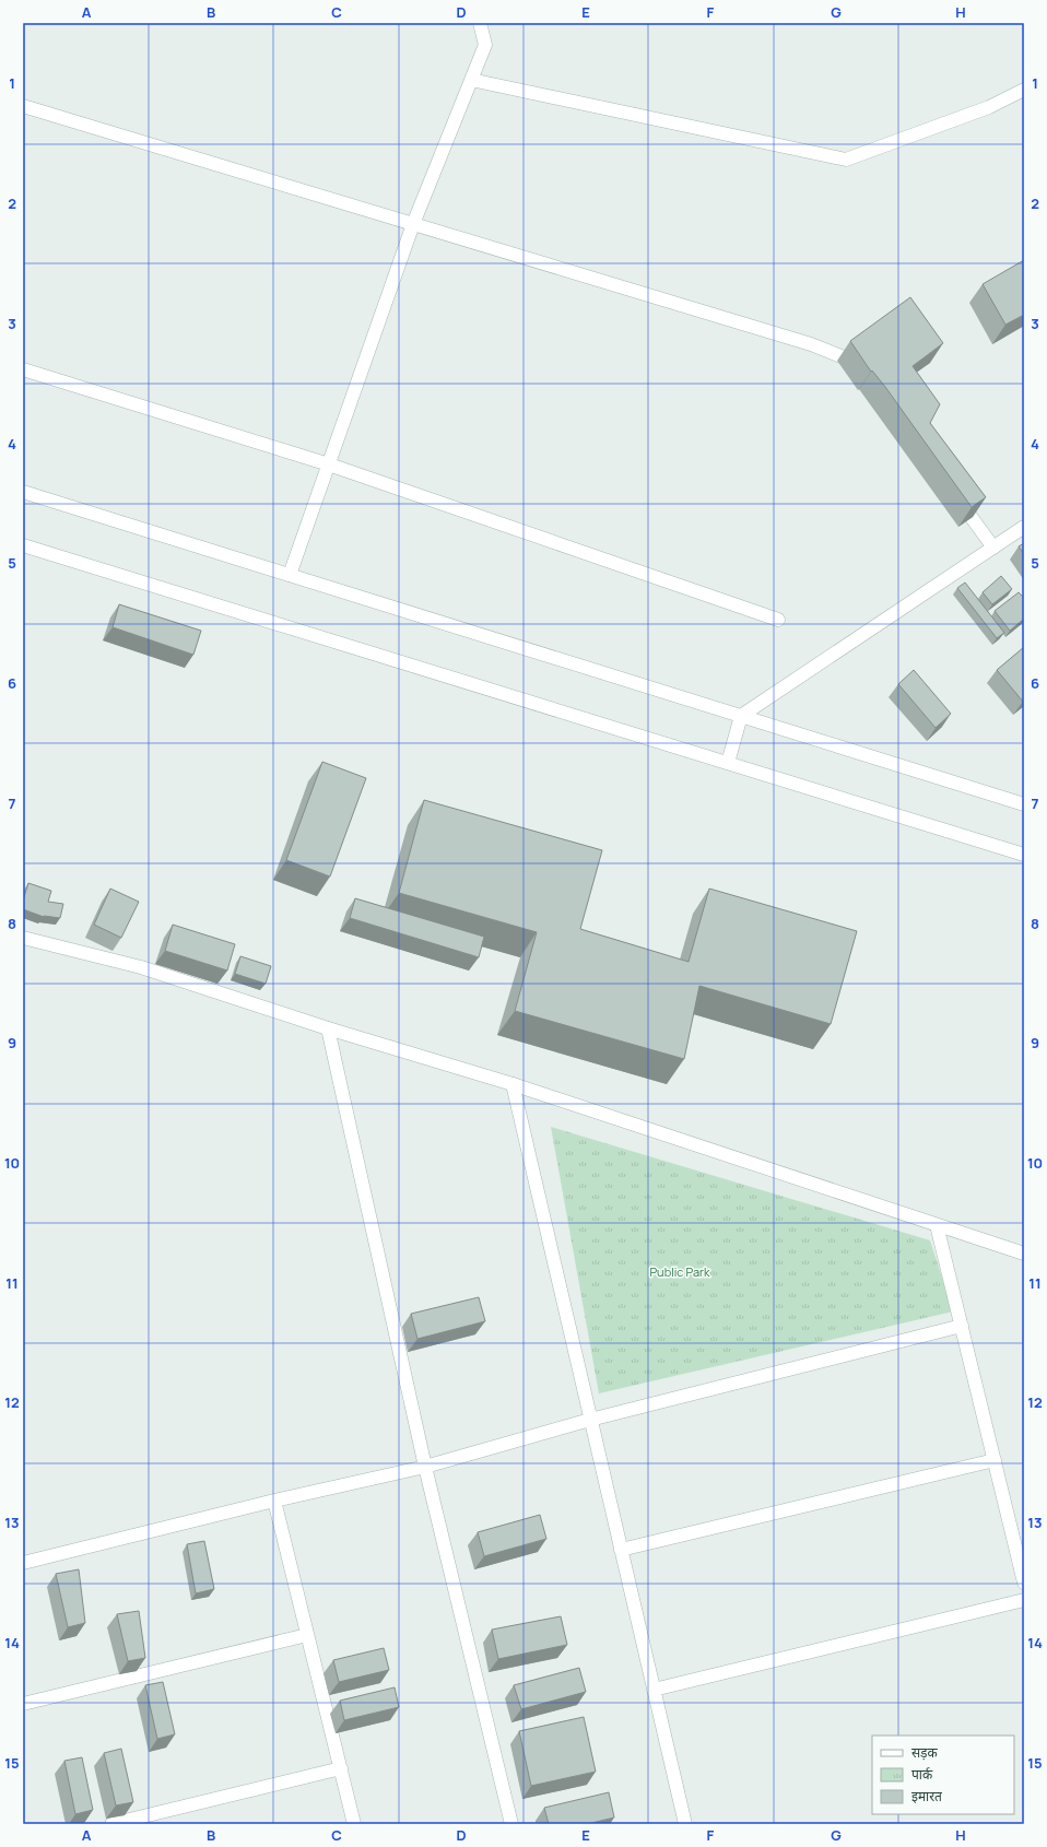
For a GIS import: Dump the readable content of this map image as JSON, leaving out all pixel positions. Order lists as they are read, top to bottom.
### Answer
{
  "parks": ["Public Park"],
  "legend": ["सड़क", "पार्क", "इमारत"],
  "grid": {
    "columns": [
      "A",
      "B",
      "C",
      "D",
      "E",
      "F",
      "G",
      "H"
    ],
    "rows": [
      "1",
      "2",
      "3",
      "4",
      "5",
      "6",
      "7",
      "8",
      "9",
      "10",
      "11",
      "12",
      "13",
      "14",
      "15"
    ]
  }
}
